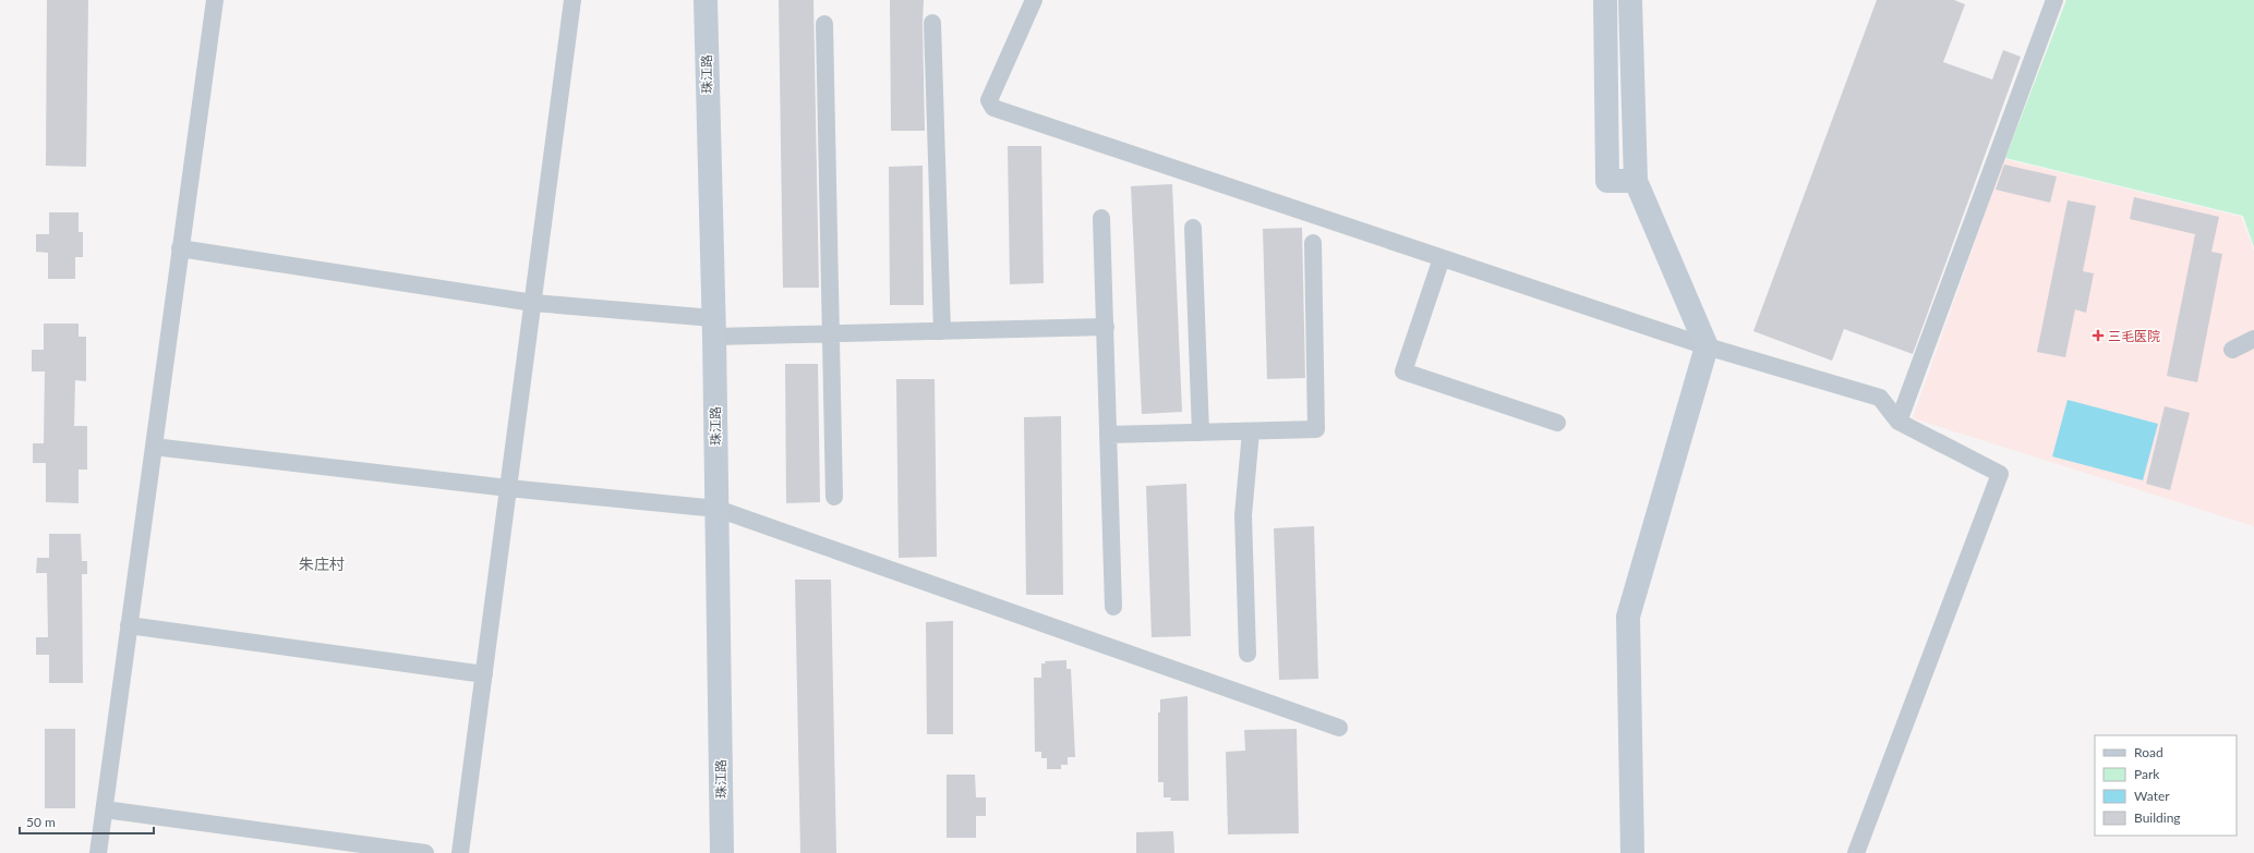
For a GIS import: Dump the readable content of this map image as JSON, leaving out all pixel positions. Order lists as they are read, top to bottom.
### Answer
{
  "streets": {
    "street": ["珠江路"]
  },
  "districts": ["朱庄村"],
  "places": {
    "health": ["三毛医院"]
  },
  "legend": [
    "Road",
    "Park",
    "Water",
    "Building"
  ],
  "scale_bar": "50 m"
}
